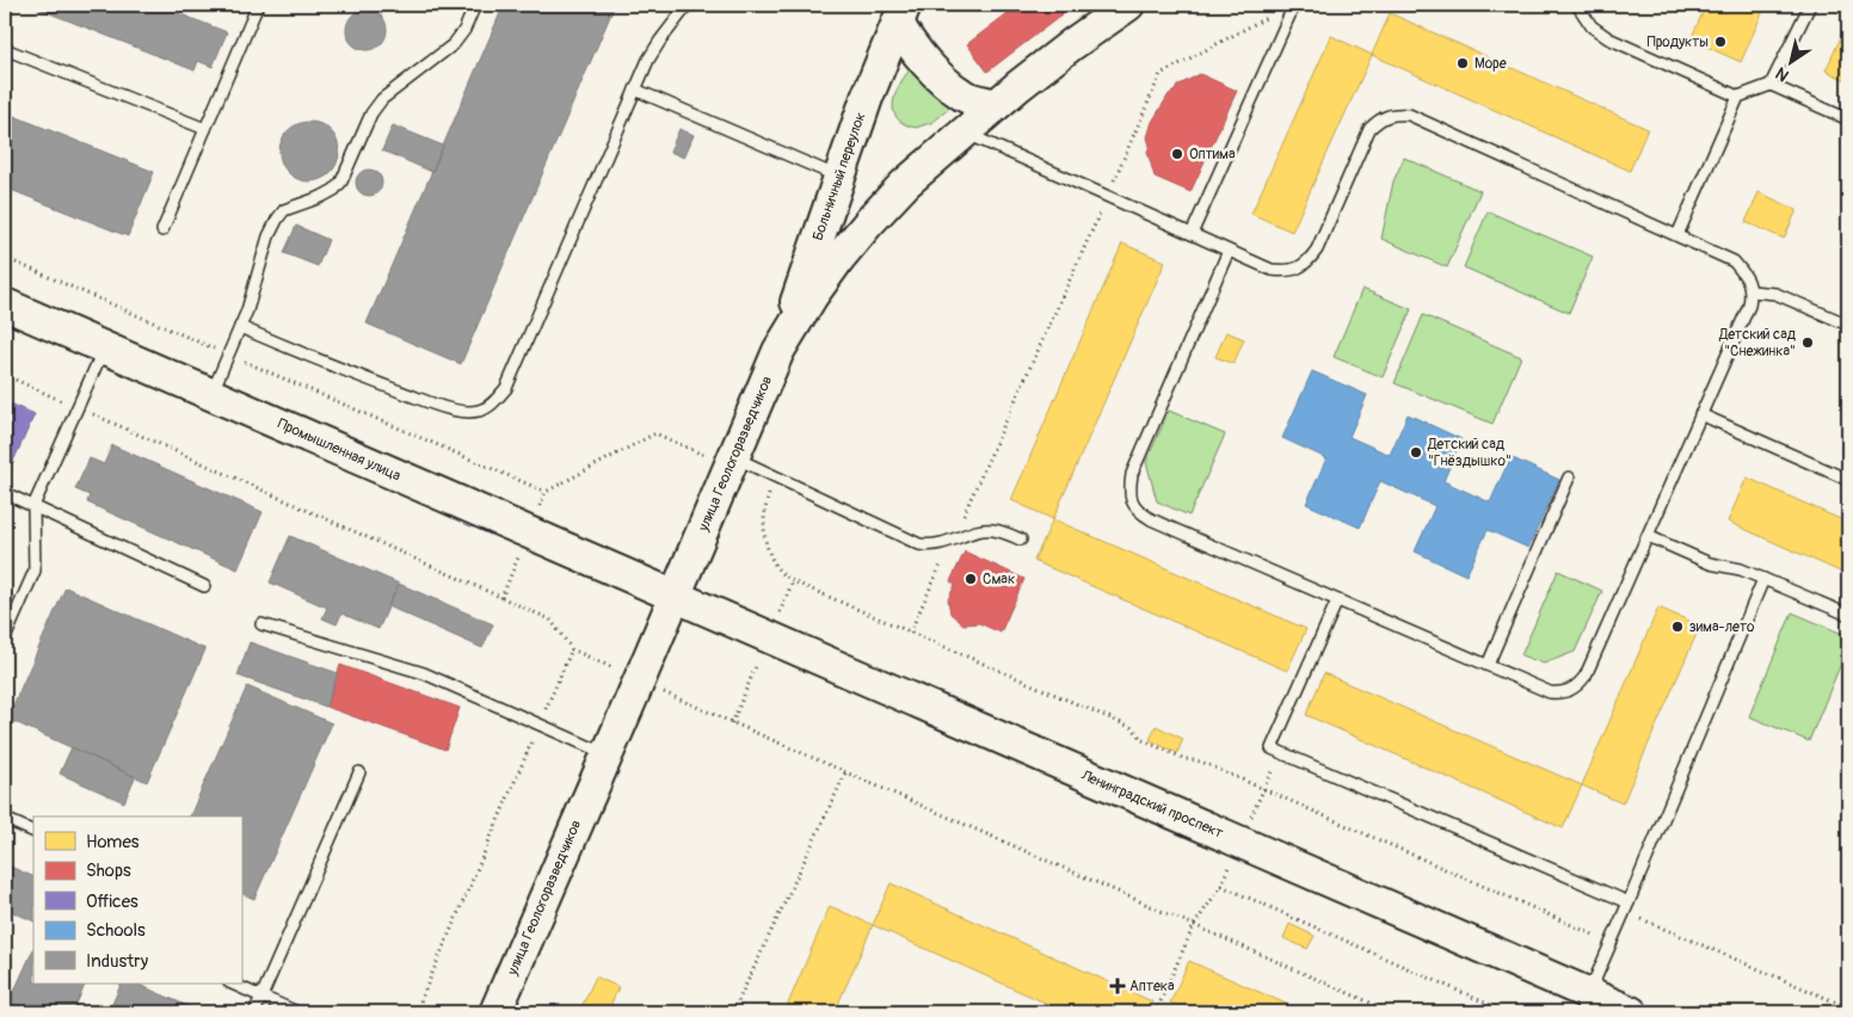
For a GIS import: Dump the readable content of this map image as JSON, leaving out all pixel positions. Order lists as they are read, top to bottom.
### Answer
{
  "streets": {
    "main road": [
      "Больничный переулок",
      "Промышленная улица",
      "улица Геологоразведчиков",
      "Ленинградский проспект"
    ]
  },
  "crossings": [
    ["Больничный переулок", "улица Геологоразведчиков"],
    ["Промышленная улица", "улица Геологоразведчиков"],
    ["Промышленная улица", "Ленинградский проспект"],
    ["улица Геологоразведчиков", "Ленинградский проспект"]
  ],
  "places": {
    "other": [
      "Продукты",
      "Море",
      "Оптима",
      "Детский сад \"Снежинка\"",
      "Детский сад \"Гнёздышко\"",
      "Смак",
      "зима-лето"
    ],
    "health": ["Аптека"]
  },
  "legend": [
    "Homes",
    "Shops",
    "Offices",
    "Schools",
    "Industry"
  ],
  "north": "bottom left"
}
